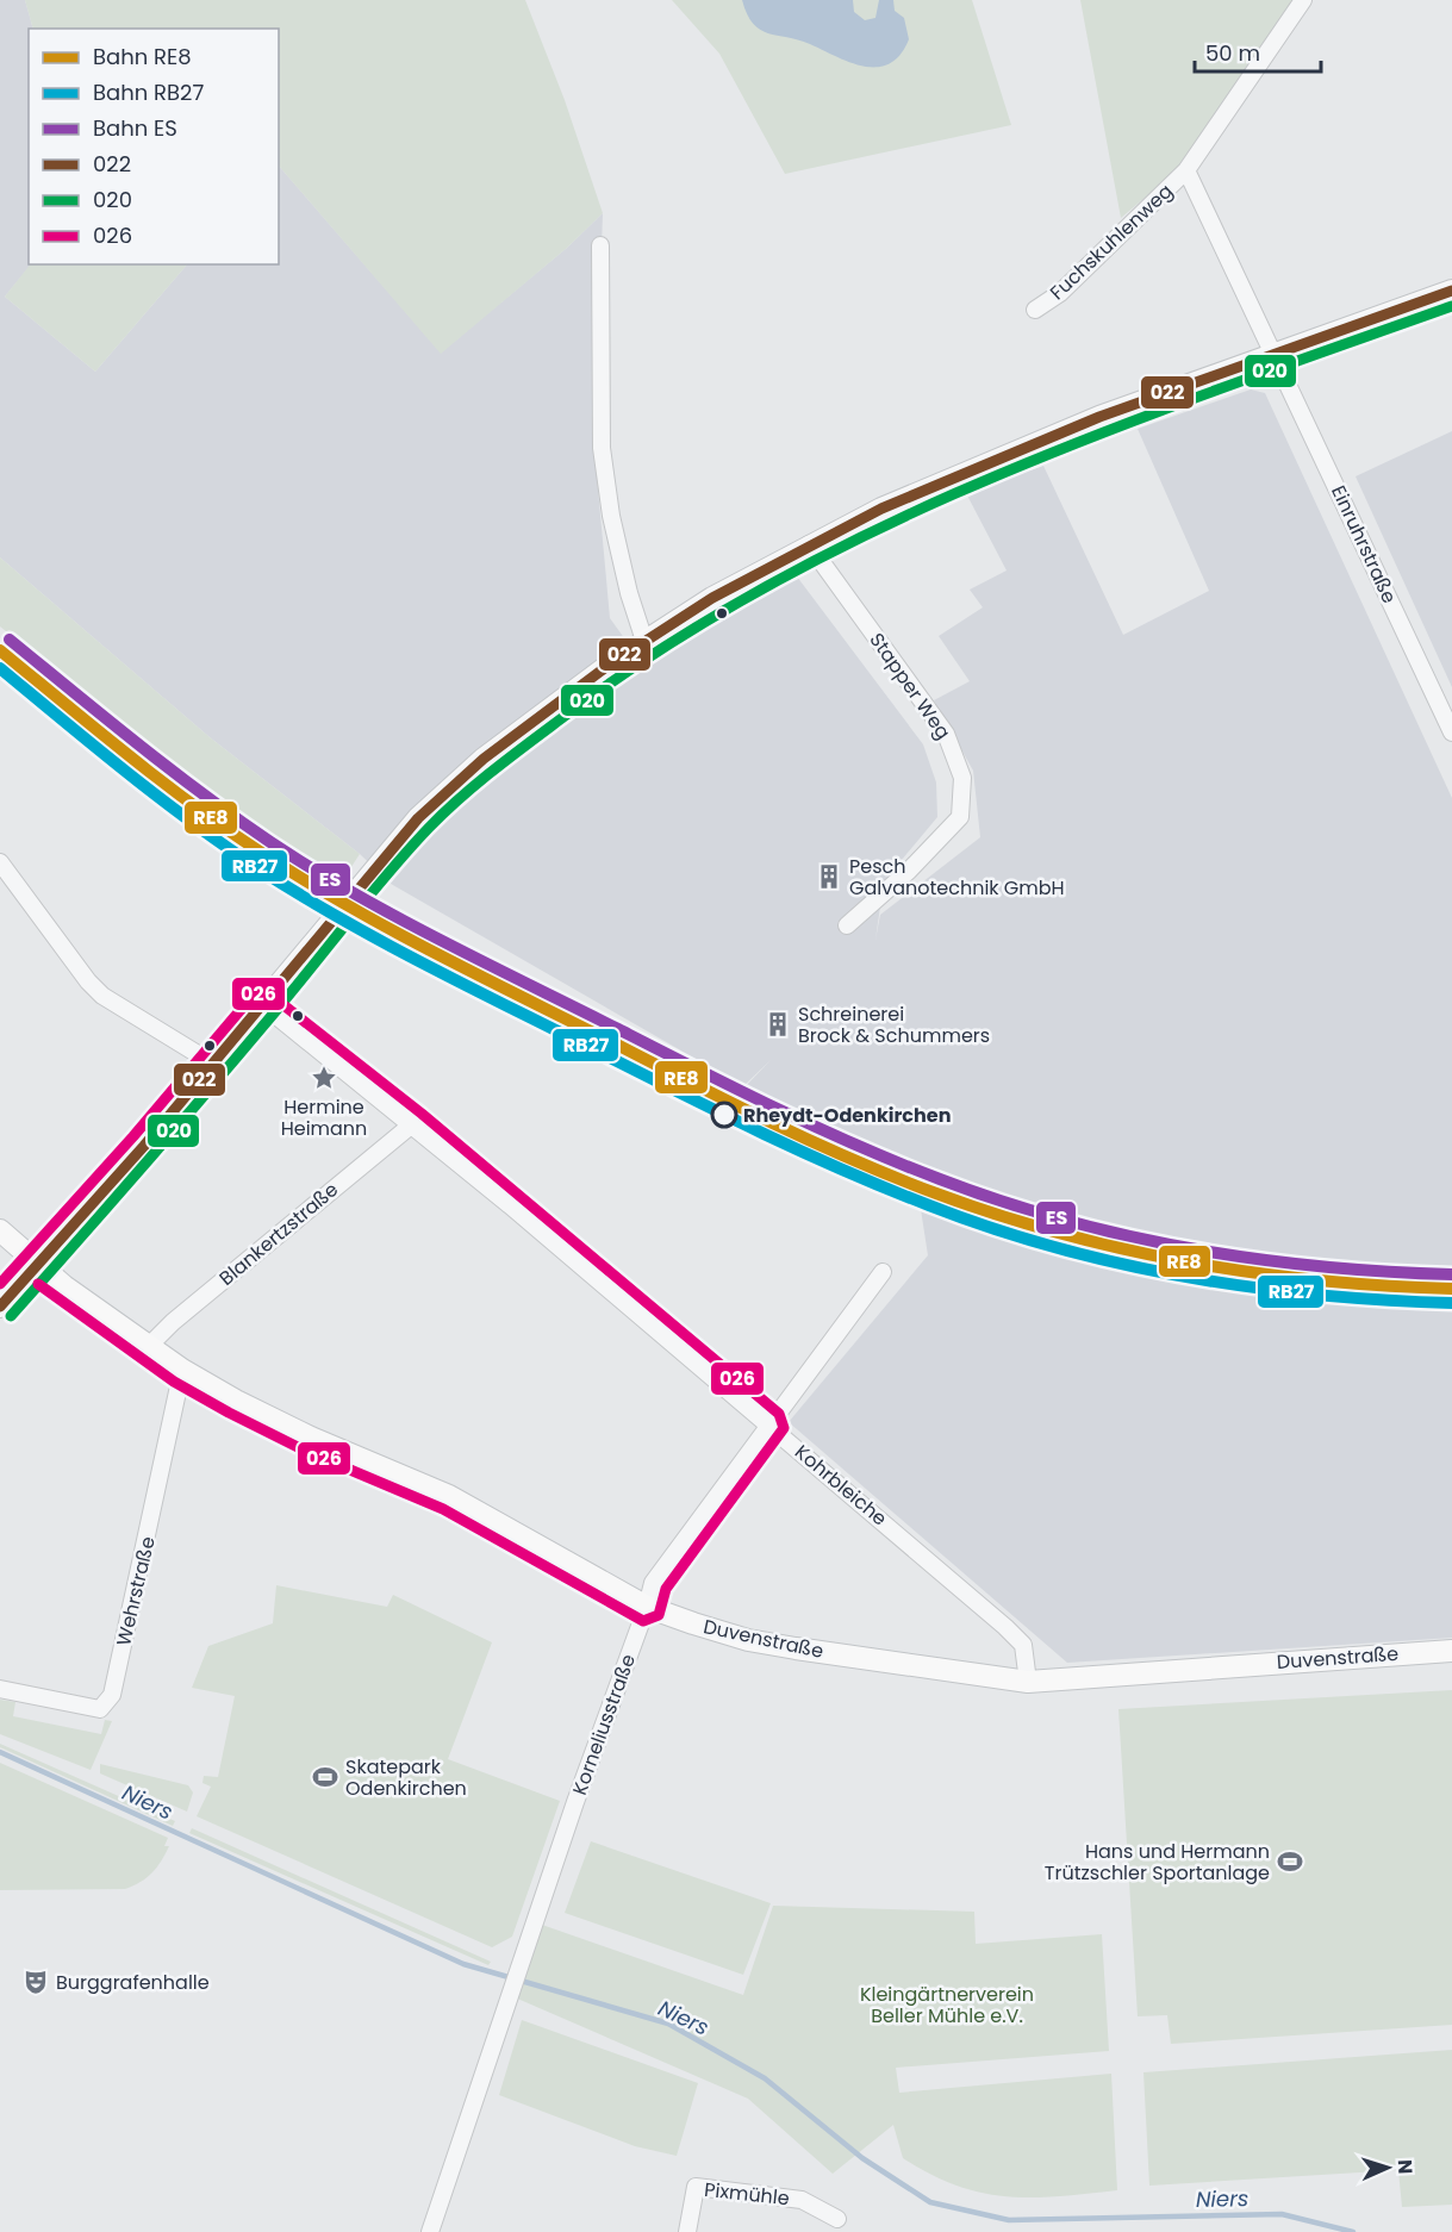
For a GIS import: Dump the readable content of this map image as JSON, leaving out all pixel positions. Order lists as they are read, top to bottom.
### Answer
{
  "streets": {
    "main road": ["Duvenstraße"],
    "street": [
      "Fuchskuhlenweg",
      "Einruhrstraße",
      "Stapper Weg",
      "Blankertzstraße",
      "Kohrbleiche",
      "Wehrstraße",
      "Korneliusstraße",
      "Pixmühle"
    ]
  },
  "crossings": [
    ["Fuchskuhlenweg", "Einruhrstraße"],
    ["Blankertzstraße", "Kohrbleiche"],
    ["Blankertzstraße", "Duvenstraße"],
    ["Kohrbleiche", "Duvenstraße"],
    ["Kohrbleiche", "Korneliusstraße"],
    ["Wehrstraße", "Duvenstraße"],
    ["Duvenstraße", "Korneliusstraße"]
  ],
  "water": ["Niers"],
  "parks": ["Kleingärtnerverein Beller Mühle e.V."],
  "places": {
    "building": ["Pesch Galvanotechnik GmbH", "Schreinerei Brock & Schummers"],
    "place": ["Hermine Heimann"],
    "other": ["Rheydt-Odenkirchen"],
    "sports": ["Skatepark Odenkirchen", "Hans und Hermann Trützschler Sportanlage"],
    "theatre": ["Burggrafenhalle"]
  },
  "lines": [
    "transit line 022",
    "transit line 020",
    "rail line ES",
    "rail line RE8",
    "rail line RB27",
    "transit line 026"
  ],
  "legend": [
    "Bahn RE8",
    "Bahn RB27",
    "Bahn ES",
    "022",
    "020",
    "026"
  ],
  "scale_bar": "50 m",
  "north": "right"
}
